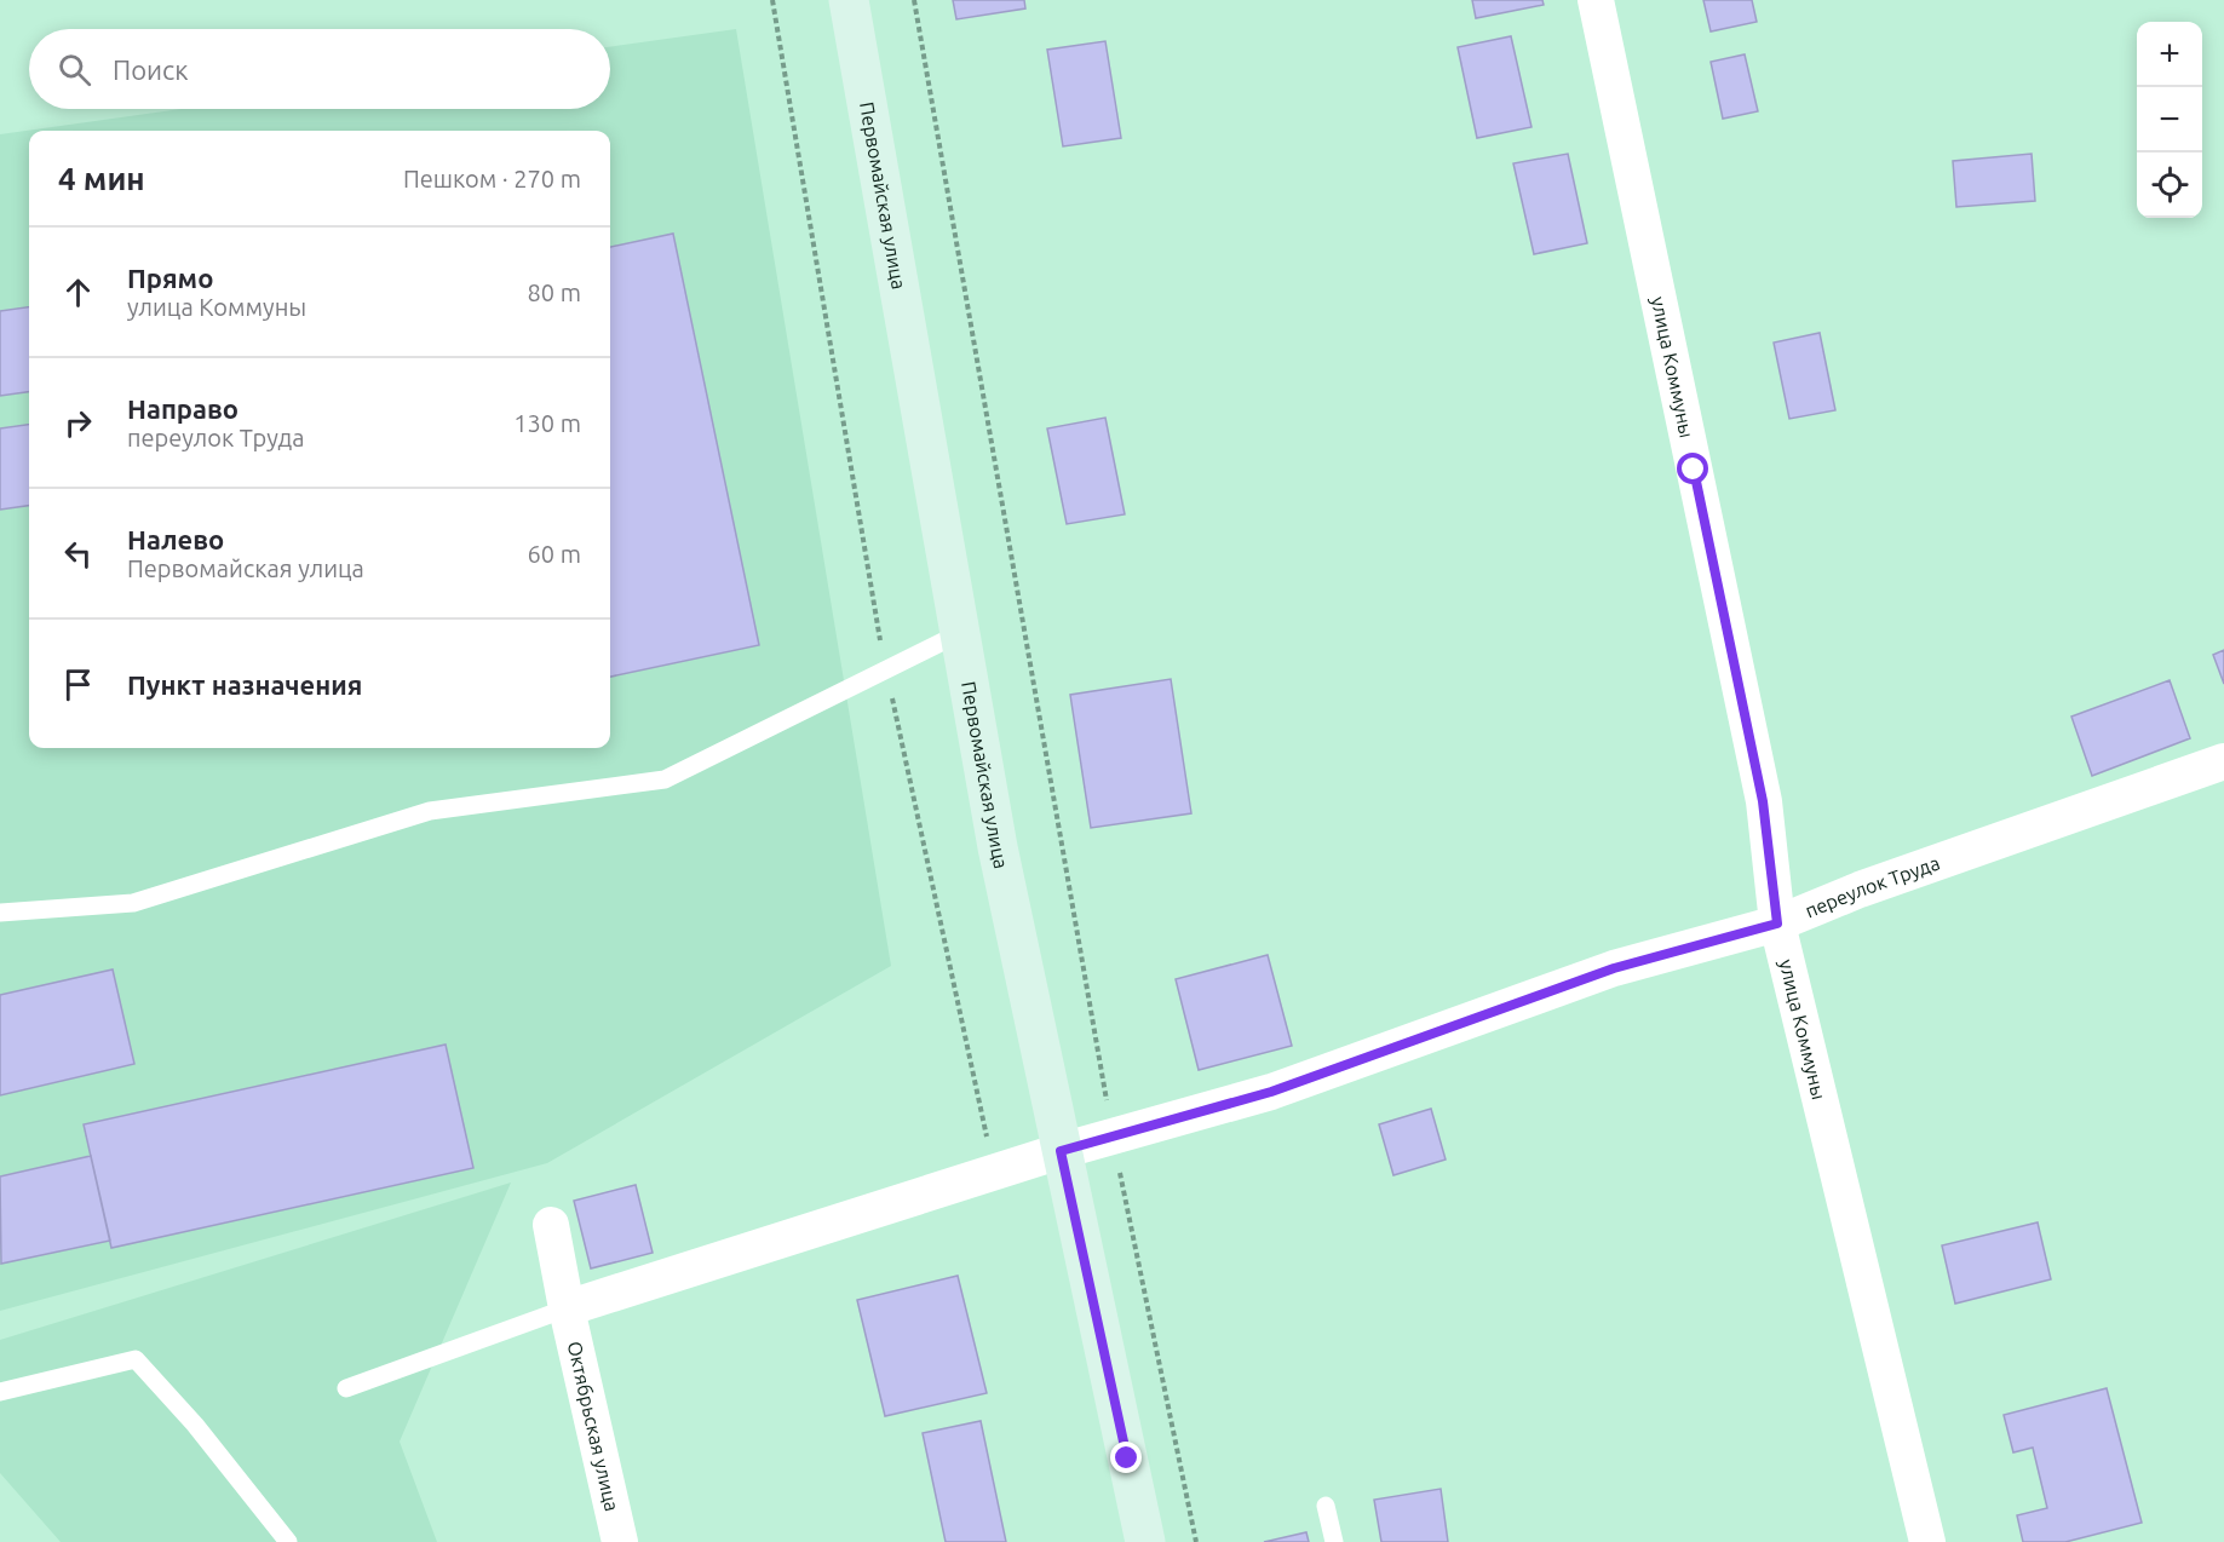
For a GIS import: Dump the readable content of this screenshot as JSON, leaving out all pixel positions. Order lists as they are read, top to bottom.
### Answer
{
  "streets": {
    "main road": ["Первомайская улица"],
    "street": ["улица Коммуны", "переулок Труда", "Октябрьская улица"]
  },
  "crossings": [
    ["Первомайская улица", "переулок Труда"],
    ["улица Коммуны", "переулок Труда"],
    ["переулок Труда", "Октябрьская улица"]
  ],
  "page": {
    "map_buttons": ["+", "−"],
    "search": "Поиск",
    "heading": ["4 мин", "Пешком · 270 m"],
    "list": [
      ["Прямо", "улица Коммуны", "80 m"],
      ["Направо", "переулок Труда", "130 m"],
      ["Налево", "Первомайская улица", "60 m"],
      "Пункт назначения"
    ]
  }
}
